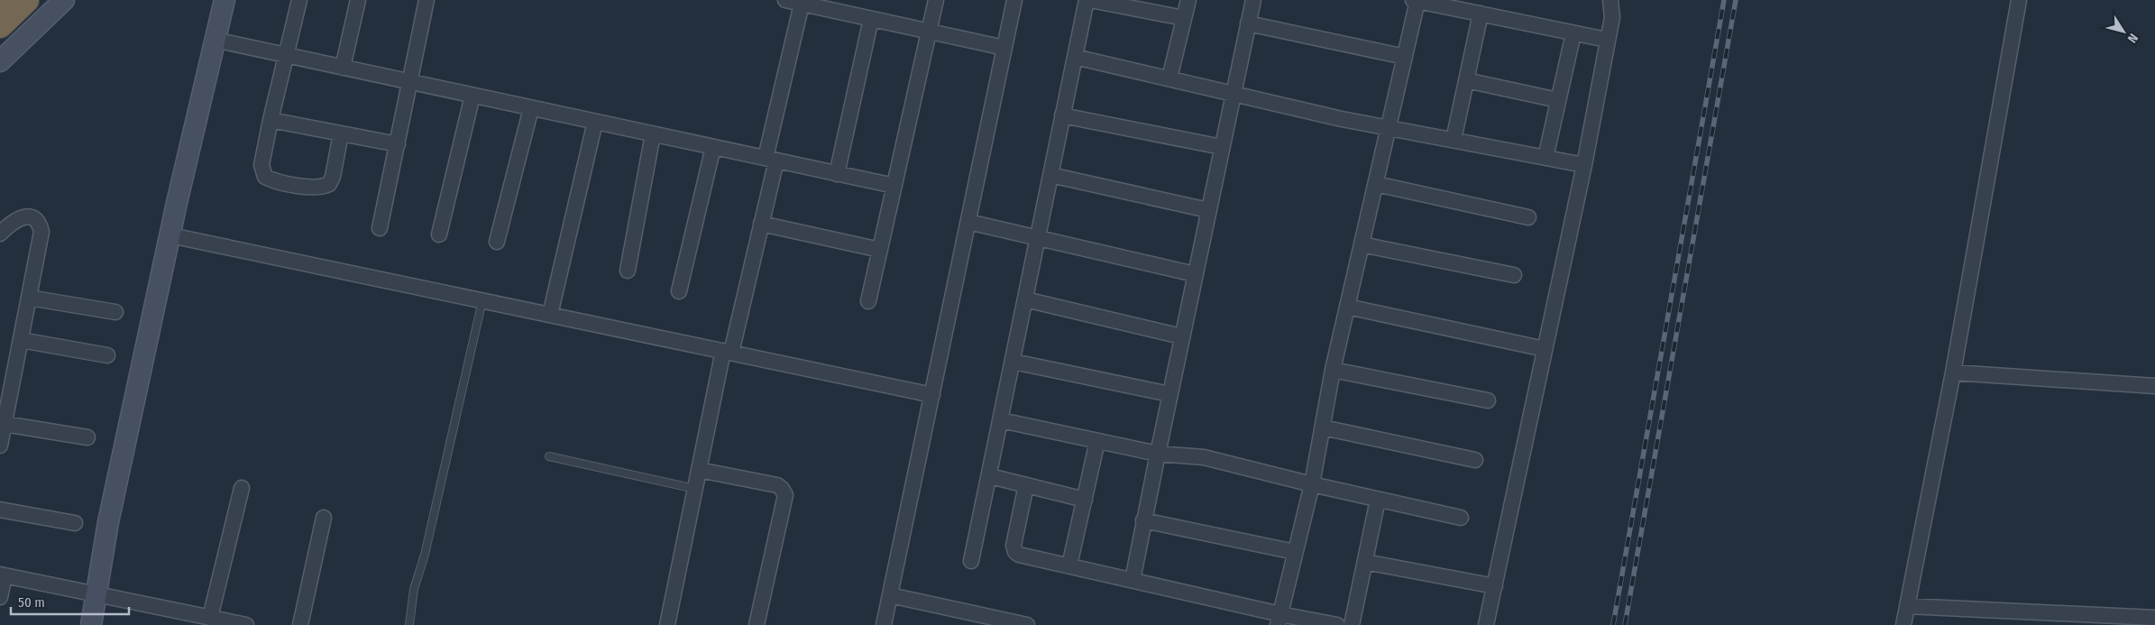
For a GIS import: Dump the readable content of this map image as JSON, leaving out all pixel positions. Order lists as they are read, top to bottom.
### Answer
{
  "scale_bar": "50 m",
  "north": "bottom right"
}
